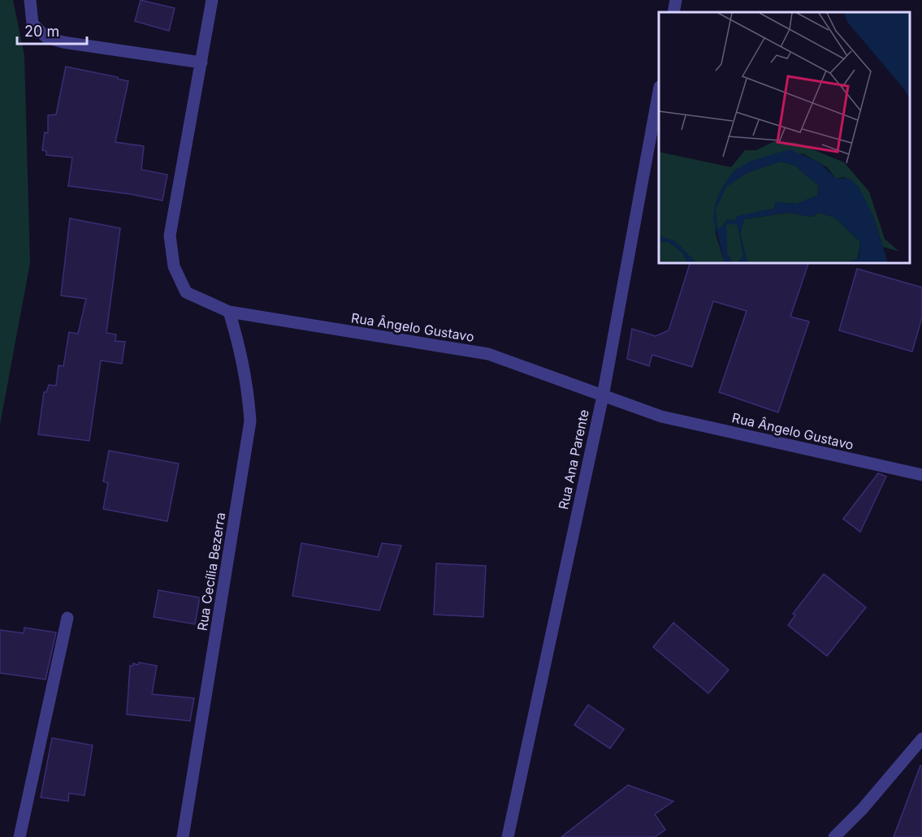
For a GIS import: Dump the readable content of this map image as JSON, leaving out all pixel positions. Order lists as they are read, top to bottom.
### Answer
{
  "streets": {
    "street": ["Rua Ângelo Gustavo", "Rua Ana Parente", "Rua Cecília Bezerra"]
  },
  "crossings": [
    ["Rua Ângelo Gustavo", "Rua Ana Parente"],
    ["Rua Ângelo Gustavo", "Rua Cecília Bezerra"]
  ],
  "scale_bar": "20 m"
}
